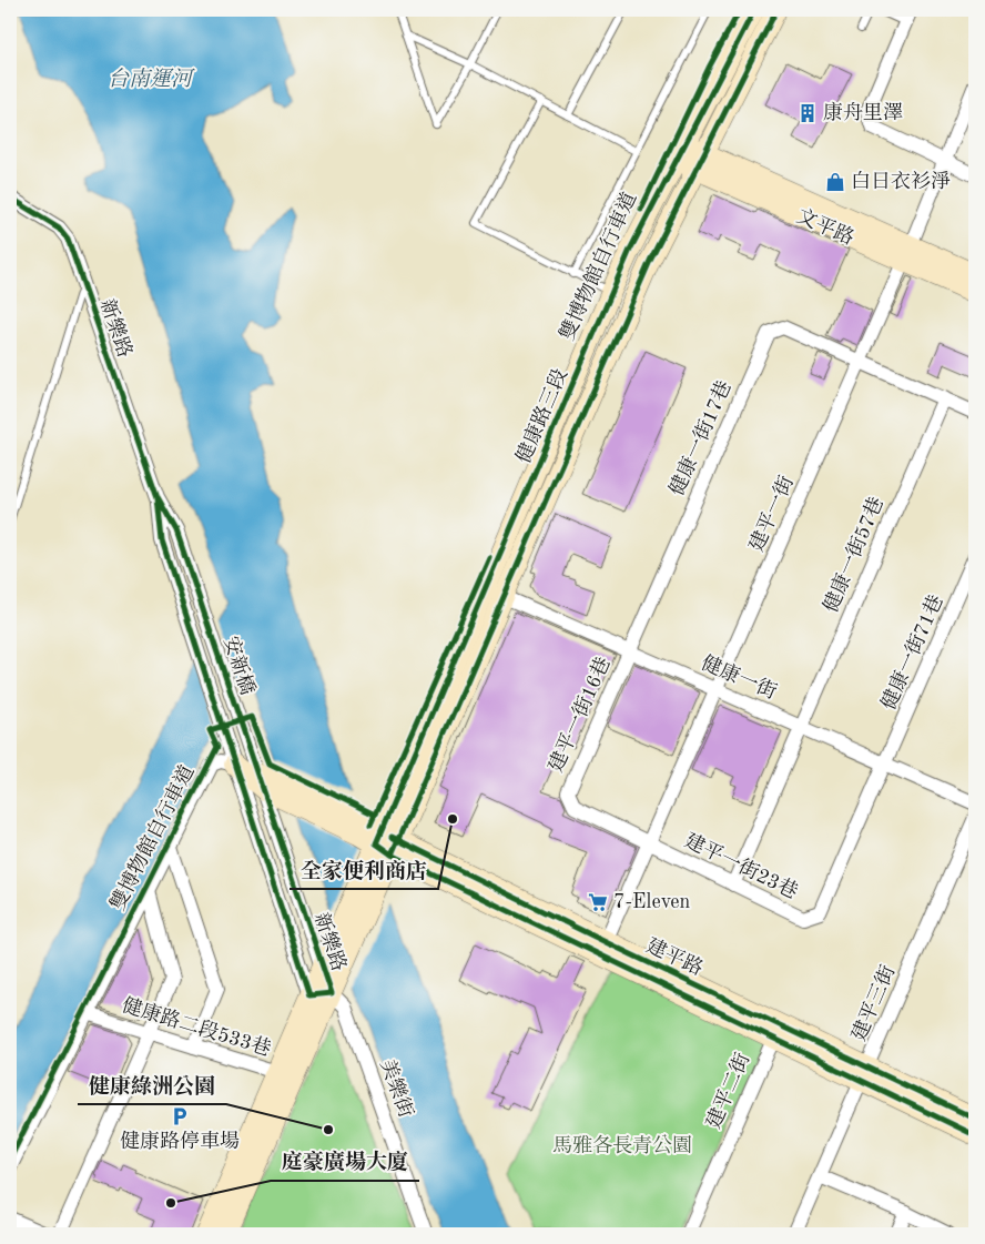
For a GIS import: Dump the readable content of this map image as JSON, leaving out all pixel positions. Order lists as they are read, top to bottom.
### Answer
{
  "streets": {
    "street": [
      "文平路",
      "新樂路",
      "健康路三段",
      "健康一街17巷",
      "建平一街",
      "健康一街57巷",
      "健康一街71巷",
      "安新橋",
      "健康一街",
      "建平一街16巷",
      "建平一街23巷",
      "建平路",
      "建平三街",
      "健康路二段533巷",
      "美樂街",
      "建平二街"
    ],
    "cycle path": ["雙博物館自行車道"]
  },
  "crossings": [
    ["文平路", "健康路三段"],
    ["文平路", "建平一街"],
    ["新樂路", "安新橋"],
    ["新樂路", "建平路"],
    ["新樂路", "美樂街"],
    ["健康路三段", "健康一街"],
    ["健康路三段", "建平路"],
    ["健康一街17巷", "建平一街"],
    ["健康一街17巷", "健康一街57巷"],
    ["健康一街17巷", "健康一街"],
    ["健康一街17巷", "建平一街16巷"],
    ["建平一街", "健康一街"],
    ["建平一街", "建平一街23巷"],
    ["建平一街", "建平路"],
    ["健康一街57巷", "健康一街"],
    ["健康一街57巷", "建平一街23巷"],
    ["健康一街71巷", "健康一街"],
    ["健康一街71巷", "建平一街23巷"],
    ["健康一街", "建平一街16巷"],
    ["健康一街", "建平一街23巷"],
    ["建平一街16巷", "建平一街23巷"],
    ["建平路", "建平三街"],
    ["建平路", "建平二街"]
  ],
  "water": ["台南運河"],
  "parks": ["馬雅各長青公園"],
  "places": {
    "building": ["康舟里澤"],
    "shop": ["白日衣衫淨"],
    "other": ["全家便利商店", "健康綠洲公園", "庭豪廣場大廈"],
    "supermarket": ["7-Eleven"],
    "parking": ["健康路停車場"]
  }
}
